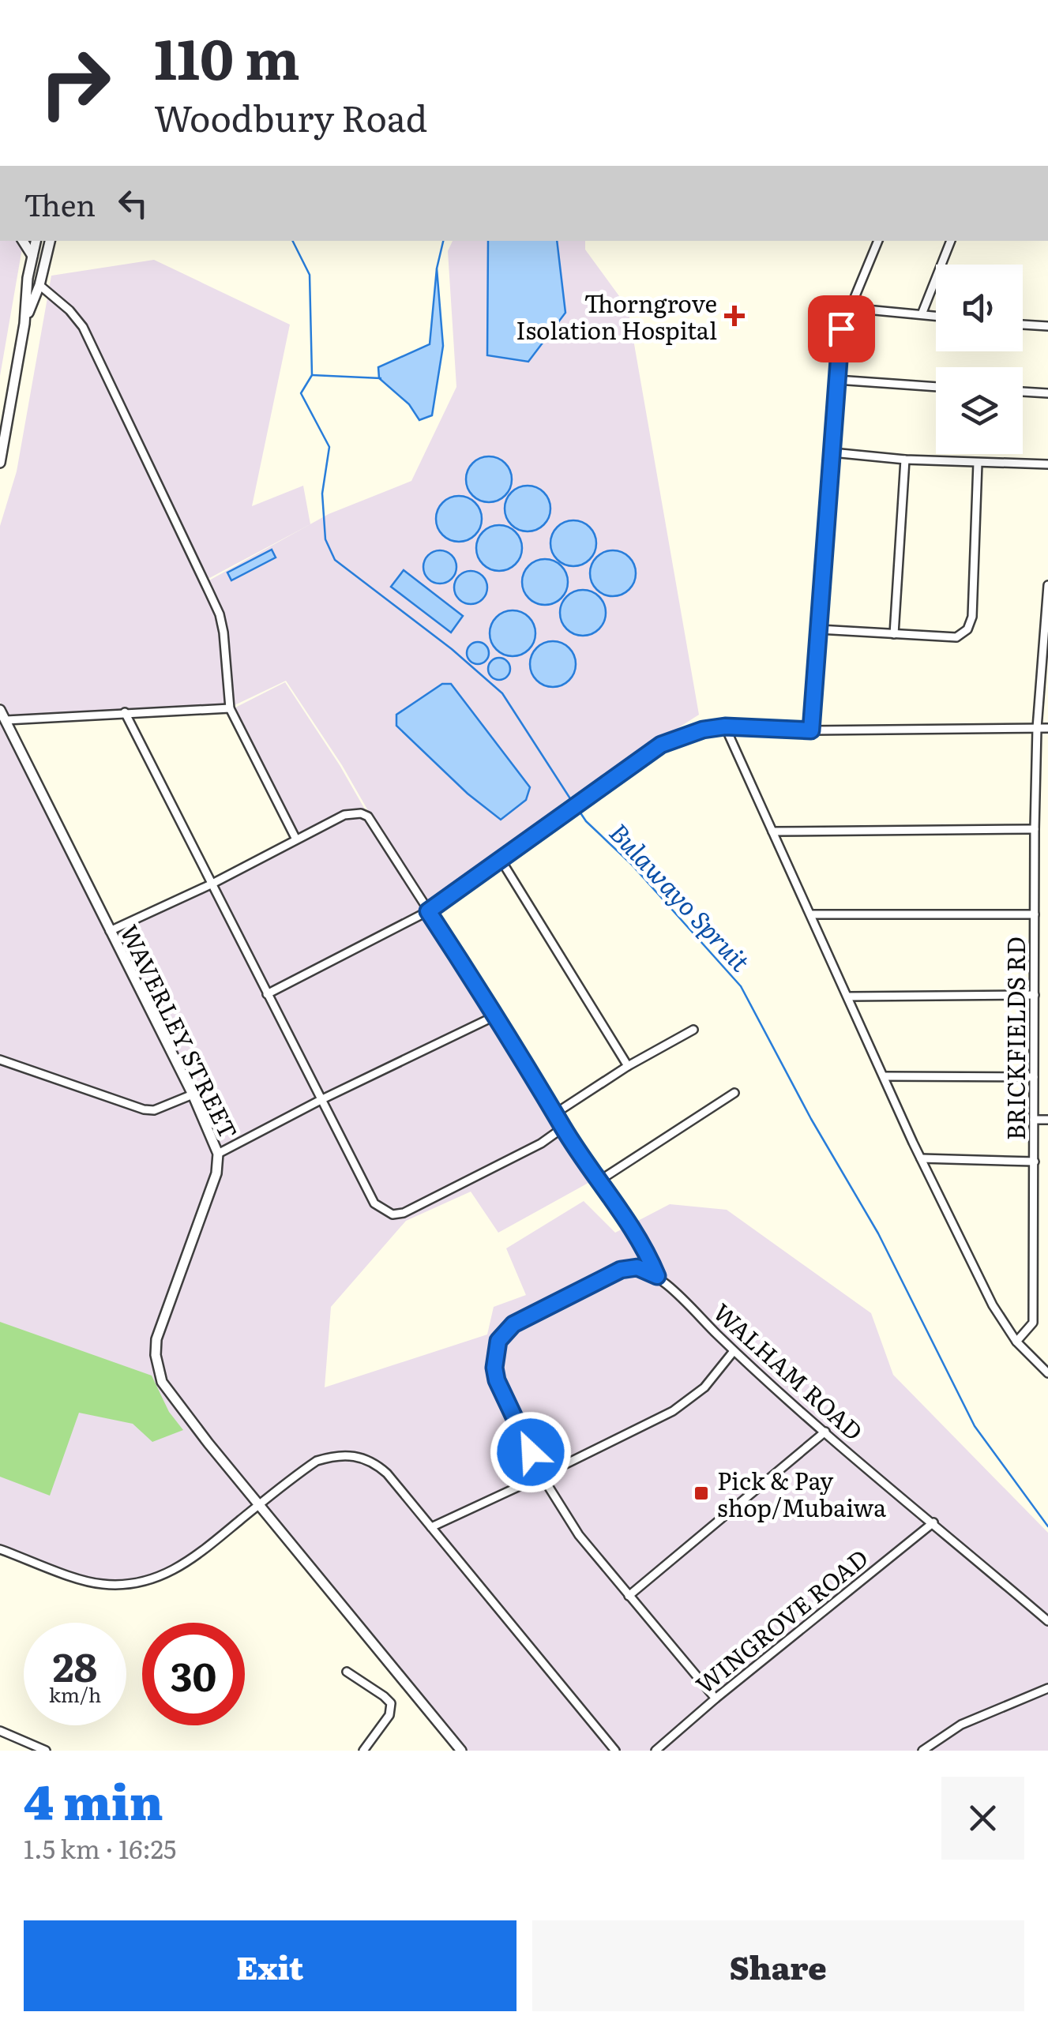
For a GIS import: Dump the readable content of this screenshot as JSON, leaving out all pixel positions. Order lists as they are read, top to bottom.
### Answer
{
  "streets": {
    "street": [
      "WAVERLEY STREET",
      "BRICKFIELDS RD",
      "WALHAM ROAD",
      "WINGROVE ROAD"
    ]
  },
  "crossings": [
    ["WALHAM ROAD", "WINGROVE ROAD"]
  ],
  "water": ["Bulawayo Spruit"],
  "places": {
    "health": ["Thorngrove Isolation Hospital"],
    "transit": ["Pick & Pay shop/Mubaiwa"]
  },
  "page": {
    "turn": ["110 m", "Woodbury Road"],
    "then": "Then",
    "speed": "28 km/h",
    "limit": "30",
    "heading": ["4 min", "1.5 km · 16:25"],
    "buttons": ["Exit", "Share"]
  }
}
